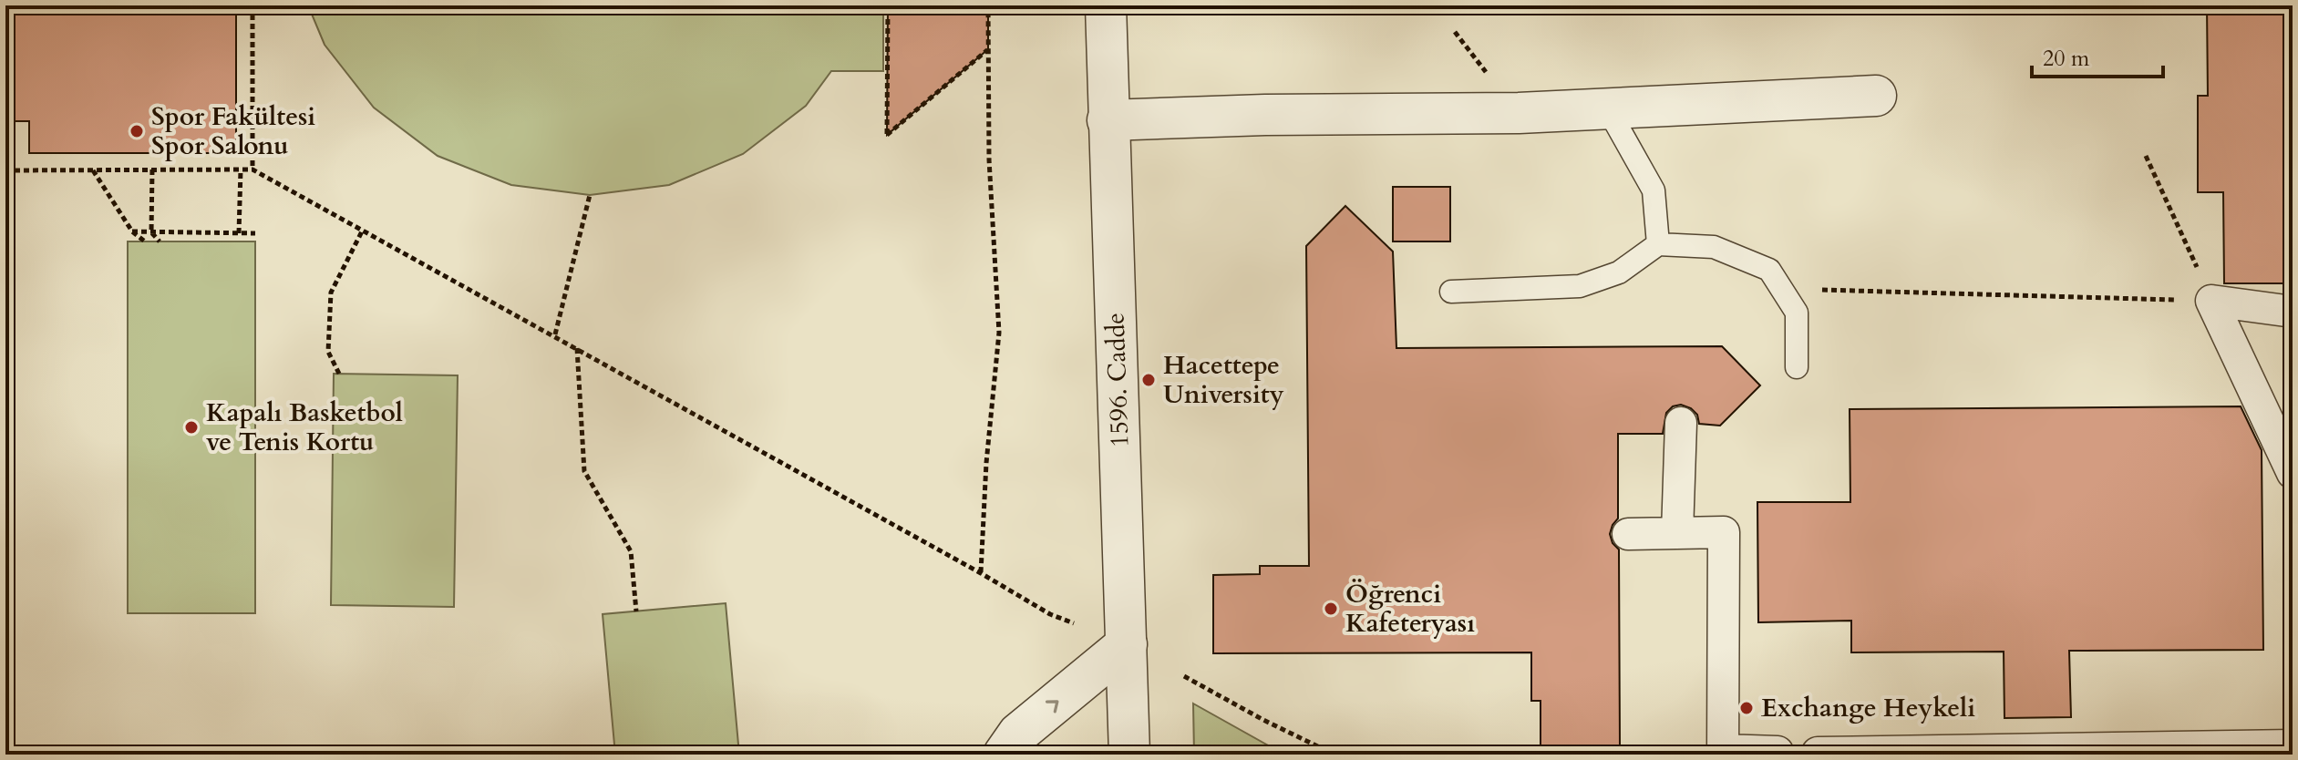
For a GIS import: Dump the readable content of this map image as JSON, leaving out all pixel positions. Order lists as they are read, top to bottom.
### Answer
{
  "streets": {
    "street": ["1596. Cadde"]
  },
  "places": [
    "Spor Fakültesi Spor Salonu",
    "Hacettepe University",
    "Kapalı Basketbol ve Tenis Kortu",
    "Öğrenci Kafeteryası",
    "Exchange Heykeli"
  ],
  "scale_bar": "20 m"
}
